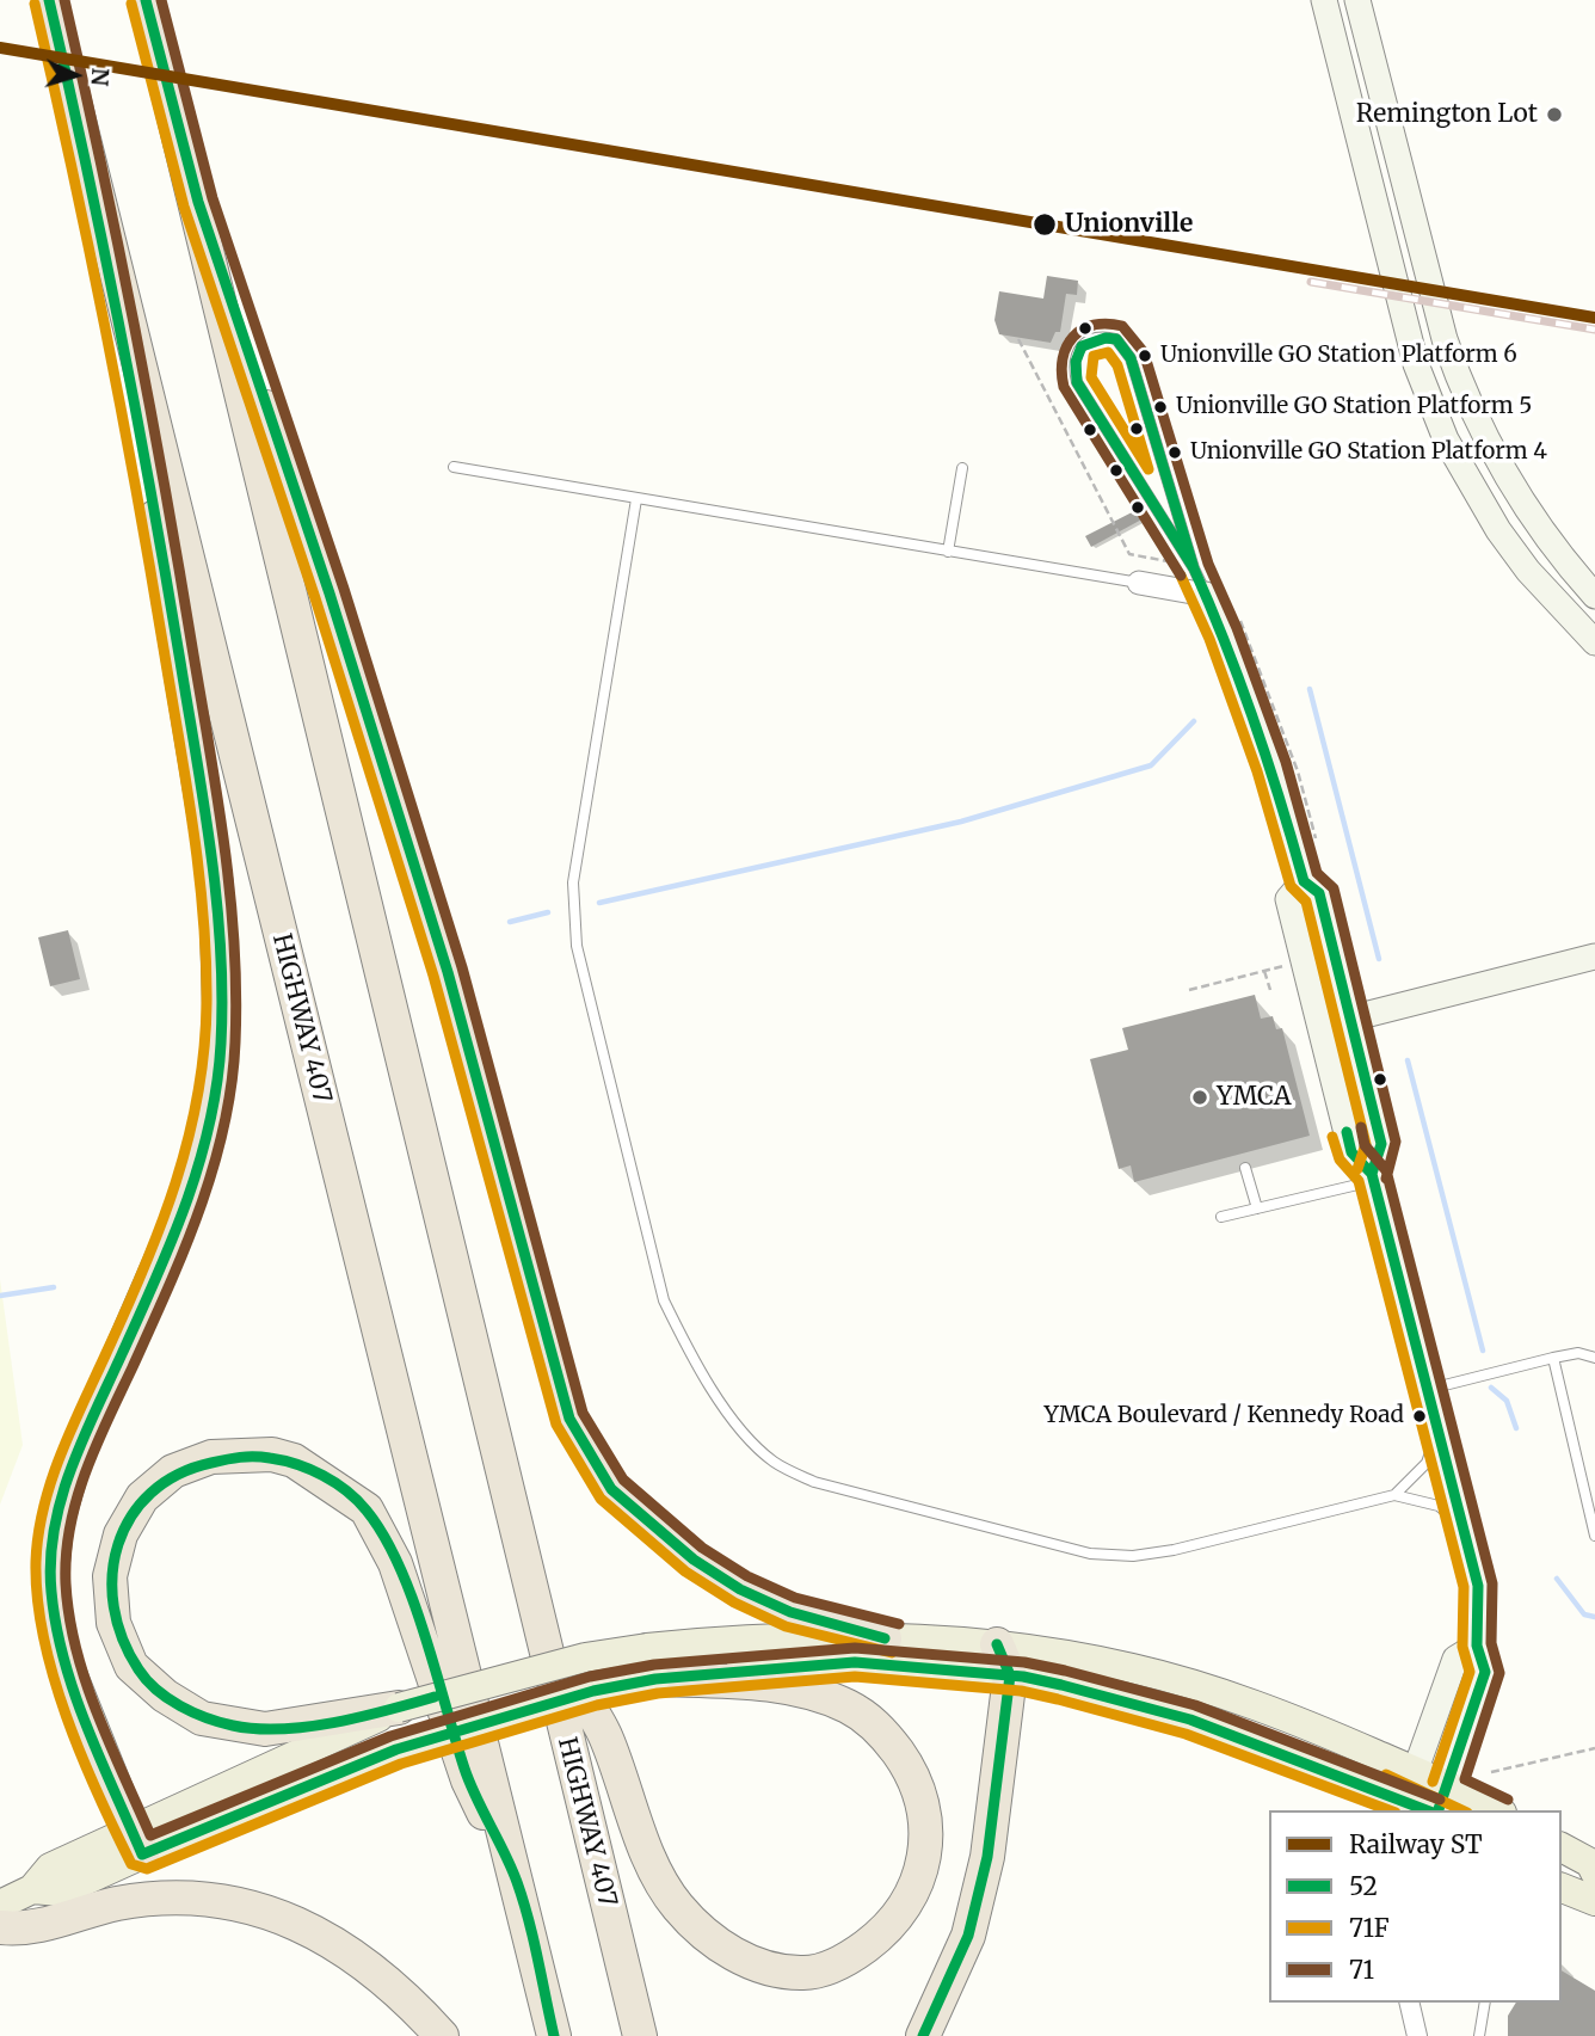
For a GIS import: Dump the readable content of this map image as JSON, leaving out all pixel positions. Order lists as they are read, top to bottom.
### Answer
{
  "streets": {
    "highway": ["HIGHWAY 407"]
  },
  "places": [
    "Remington Lot",
    "Unionville",
    "Unionville GO Station Platform 6",
    "Unionville GO Station Platform 5",
    "Unionville GO Station Platform 4",
    "YMCA",
    "YMCA Boulevard / Kennedy Road"
  ],
  "lines": [
    "transit line 52",
    "transit line 71",
    "transit line 71F",
    "rail line ST"
  ],
  "legend": [
    "Railway ST",
    "52",
    "71F",
    "71"
  ],
  "north": "right"
}
